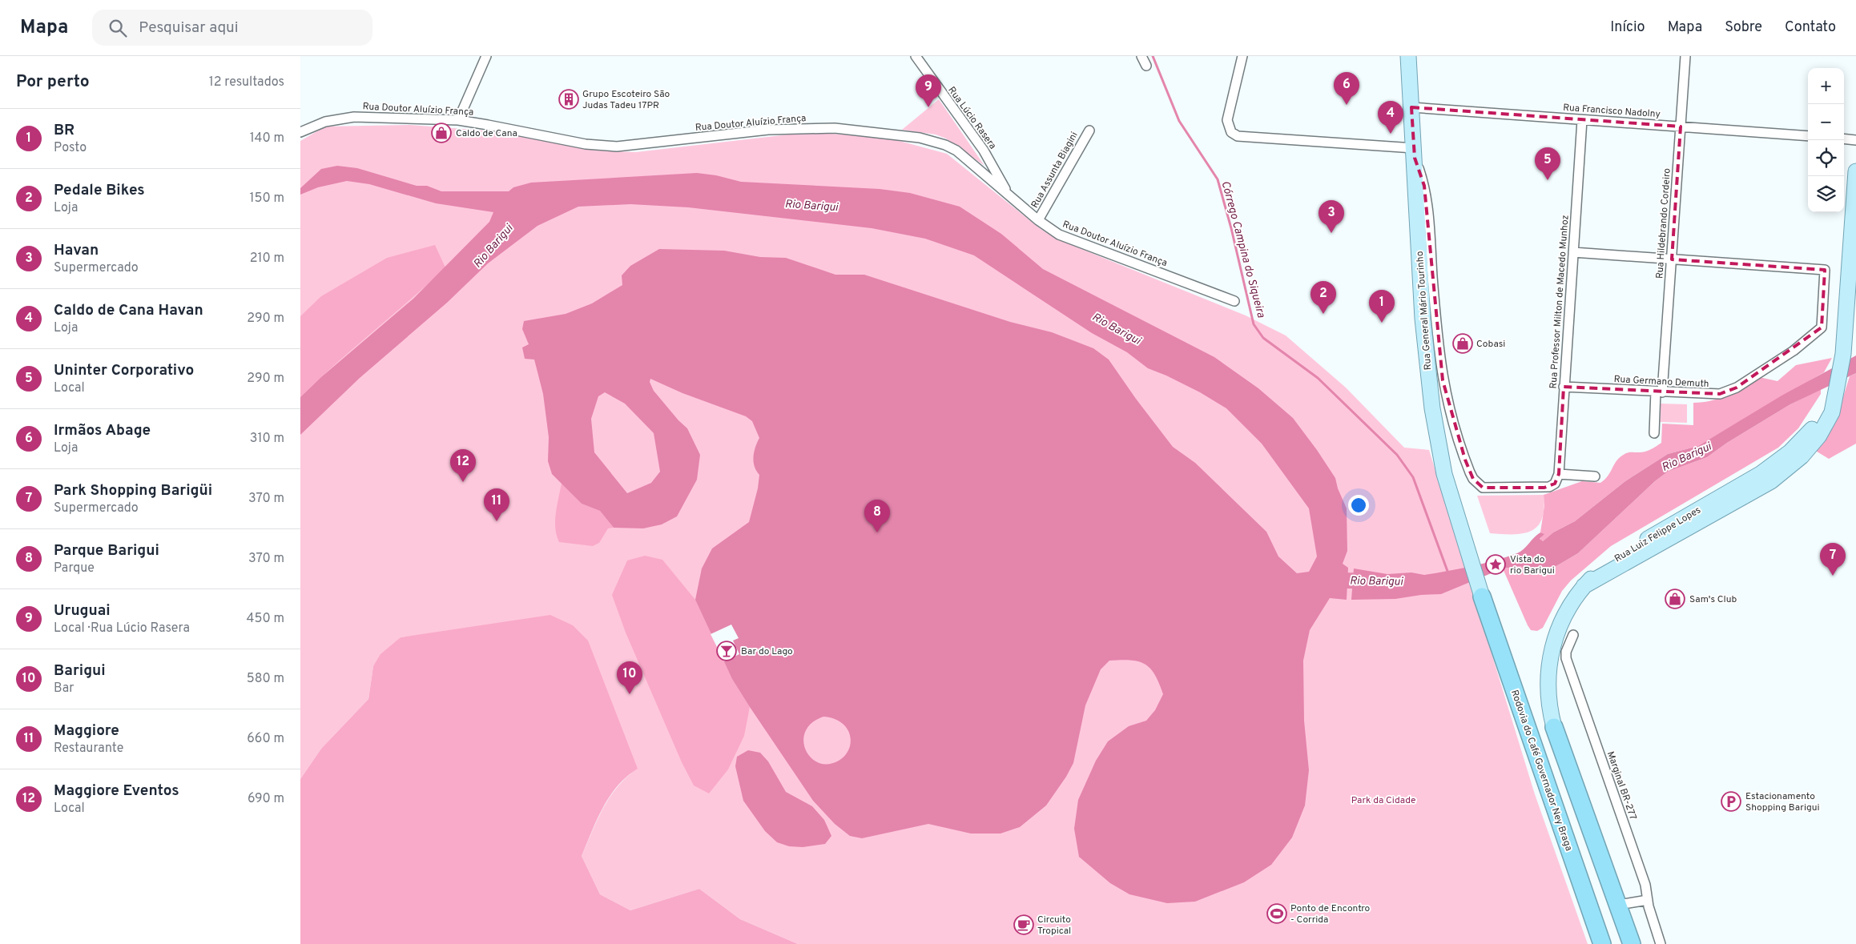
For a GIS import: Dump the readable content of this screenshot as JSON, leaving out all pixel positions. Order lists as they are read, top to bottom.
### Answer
{
  "streets": {
    "highway": ["Rodovia do Café Governador Ney Braga"],
    "main road": ["Rua General Mário Tourinho", "Rua Luiz Felippe Lopes"],
    "street": [
      "Rua Doutor Aluízio França",
      "Rua Francisco Nadolny",
      "Rua Lúcio Rasera",
      "Rua Assunta Biagini",
      "Rua Hildebrando Cordeiro",
      "Rua Professor Milton de Macedo Munhoz",
      "Rua Germano Demuth",
      "Marginal BR-277"
    ]
  },
  "crossings": [
    ["Rua Doutor Aluízio França", "Rua Lúcio Rasera"],
    ["Rua Doutor Aluízio França", "Rua Assunta Biagini"],
    ["Rua Francisco Nadolny", "Rua Hildebrando Cordeiro"],
    ["Rua Francisco Nadolny", "Rua Professor Milton de Macedo Munhoz"],
    ["Rua Francisco Nadolny", "Rua General Mário Tourinho"],
    ["Rua Hildebrando Cordeiro", "Rua Germano Demuth"],
    ["Rua Professor Milton de Macedo Munhoz", "Rua General Mário Tourinho"],
    ["Rua Professor Milton de Macedo Munhoz", "Rua Germano Demuth"],
    ["Rua General Mário Tourinho", "Rodovia do Café Governador Ney Braga"]
  ],
  "water": ["Rio Barigui", "Córrego Campina do Siqueira"],
  "parks": ["Park da Cidade"],
  "places": {
    "building": ["Grupo Escoteiro São Judas Tadeu 17PR"],
    "shop": ["Caldo de Cana", "Cobasi", "Sam's Club"],
    "place": ["Vista do rio Barigui"],
    "bar": ["Bar do Lago"],
    "parking": ["Estacionamento Shopping Barigui"],
    "sports": ["Ponto de Encontro - Corrida"],
    "cafe": ["Circuito Tropical"]
  },
  "page": {
    "header": "Mapa",
    "search": "Pesquisar aqui",
    "nav": [
      "Início",
      "Mapa",
      "Sobre",
      "Contato"
    ],
    "heading": ["Por perto", "12 resultados"],
    "map_buttons": ["+", "−"],
    "pins": [
      "6",
      "9",
      "4",
      "5",
      "3",
      "2",
      "1",
      "12",
      "11",
      "8",
      "7",
      "10"
    ],
    "list": [
      {
        "mark": "1",
        "name": "BR",
        "note": "Posto",
        "value": "140 m"
      },
      {
        "mark": "2",
        "name": "Pedale Bikes",
        "note": "Loja",
        "value": "150 m"
      },
      {
        "mark": "3",
        "name": "Havan",
        "note": "Supermercado",
        "value": "210 m"
      },
      {
        "mark": "4",
        "name": "Caldo de Cana Havan",
        "note": "Loja",
        "value": "290 m"
      },
      {
        "mark": "5",
        "name": "Uninter Corporativo",
        "note": "Local",
        "value": "290 m"
      },
      {
        "mark": "6",
        "name": "Irmãos Abage",
        "note": "Loja",
        "value": "310 m"
      },
      {
        "mark": "7",
        "name": "Park Shopping Barigüi",
        "note": "Supermercado",
        "value": "370 m"
      },
      {
        "mark": "8",
        "name": "Parque Barigui",
        "note": "Parque",
        "value": "370 m"
      },
      {
        "mark": "9",
        "name": "Uruguai",
        "note": "Local · Rua Lúcio Rasera",
        "value": "450 m"
      },
      {
        "mark": "10",
        "name": "Barigui",
        "note": "Bar",
        "value": "580 m"
      },
      {
        "mark": "11",
        "name": "Maggiore",
        "note": "Restaurante",
        "value": "660 m"
      },
      {
        "mark": "12",
        "name": "Maggiore Eventos",
        "note": "Local",
        "value": "690 m"
      }
    ]
  }
}
